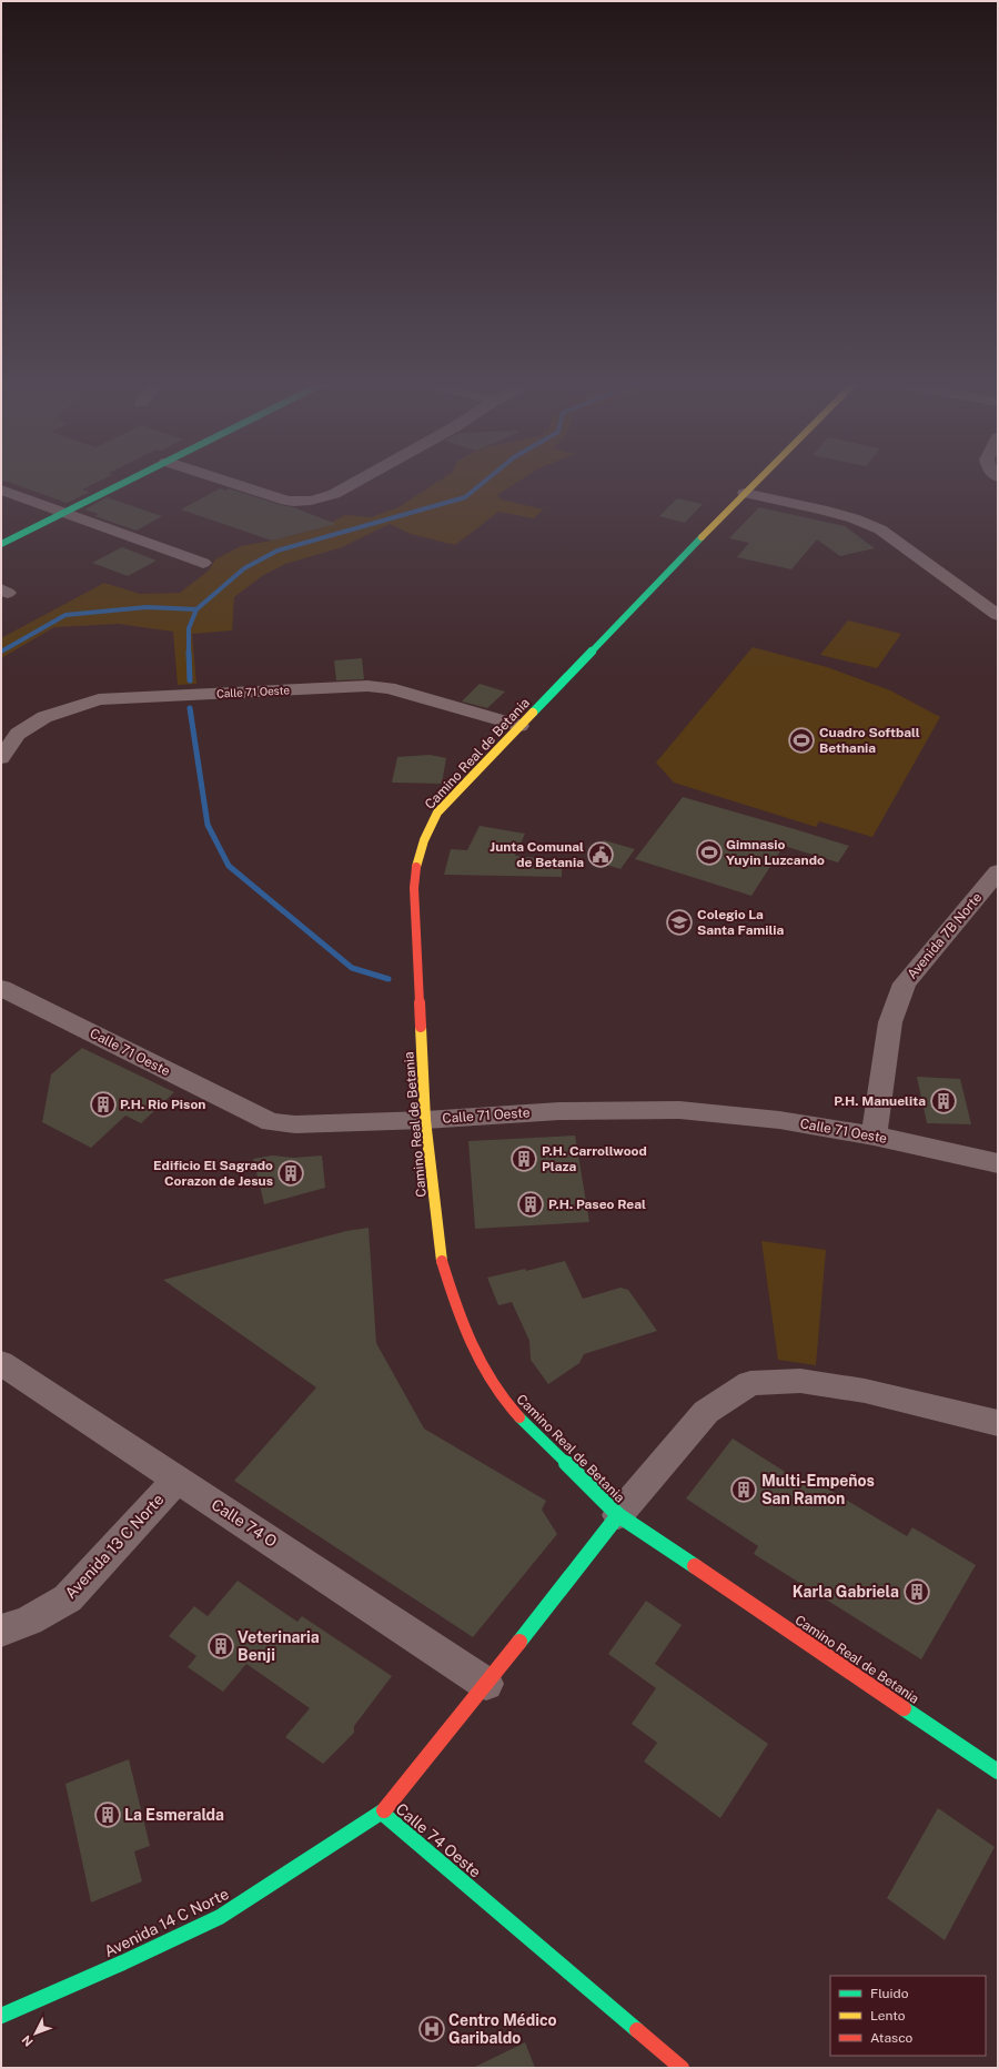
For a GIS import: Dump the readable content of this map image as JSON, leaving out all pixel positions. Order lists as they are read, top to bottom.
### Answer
{
  "streets": {
    "street": [
      "Calle 71 Oeste",
      "Camino Real de Betania",
      "Avenida 7B Norte",
      "Calle 74 O",
      "Avenida 13 C Norte",
      "Calle 74 Oeste",
      "Avenida 14 C Norte"
    ]
  },
  "crossings": [
    ["Calle 71 Oeste", "Camino Real de Betania"],
    ["Calle 71 Oeste", "Avenida 7B Norte"],
    ["Camino Real de Betania", "Calle 74 Oeste"],
    ["Calle 74 O", "Avenida 13 C Norte"],
    ["Calle 74 O", "Calle 74 Oeste"],
    ["Calle 74 Oeste", "Avenida 14 C Norte"]
  ],
  "places": {
    "sports": ["Cuadro Softball Bethania", "Gimnasio Yuyin Luzcando"],
    "public building": ["Junta Comunal de Betania"],
    "school or university": ["Colegio La Santa Familia"],
    "building": [
      "P.H. Manuelita",
      "P.H. Rio Pison",
      "P.H. Carrollwood Plaza",
      "Edificio El Sagrado Corazon de Jesus",
      "P.H. Paseo Real",
      "Multi-Empeños San Ramon",
      "Karla Gabriela",
      "Veterinaria Benji",
      "La Esmeralda"
    ],
    "hospital": ["Centro Médico Garibaldo"]
  },
  "legend": ["Fluido", "Lento", "Atasco"],
  "north": "bottom left"
}
